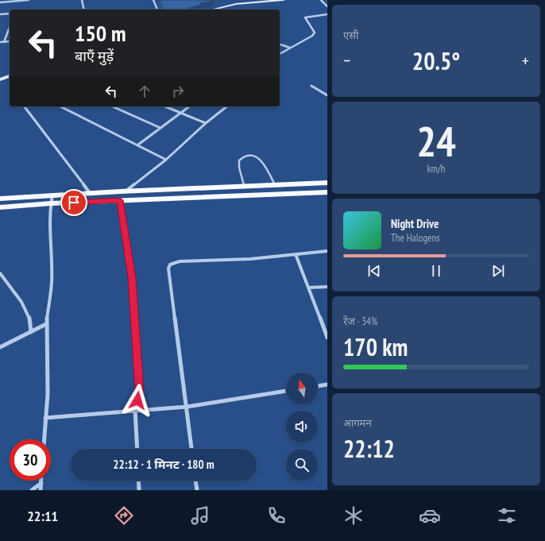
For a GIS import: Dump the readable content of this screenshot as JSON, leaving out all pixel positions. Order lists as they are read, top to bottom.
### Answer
{
  "north": "top",
  "page": {
    "tile": [
      "एसी",
      ["24", "km/h"],
      ["रेंज · 34%", "170 km"],
      ["आगमन", "22:12"]
    ],
    "turn": ["150 m", "बाएँ मुड़ें"],
    "heat": ["−", "20.5°", "+"],
    "song": ["Night Drive", "The Halogens"],
    "limit": "30",
    "trip": "22:12 · 1 मिनट · 180 m",
    "tabs": "22:11"
  }
}
